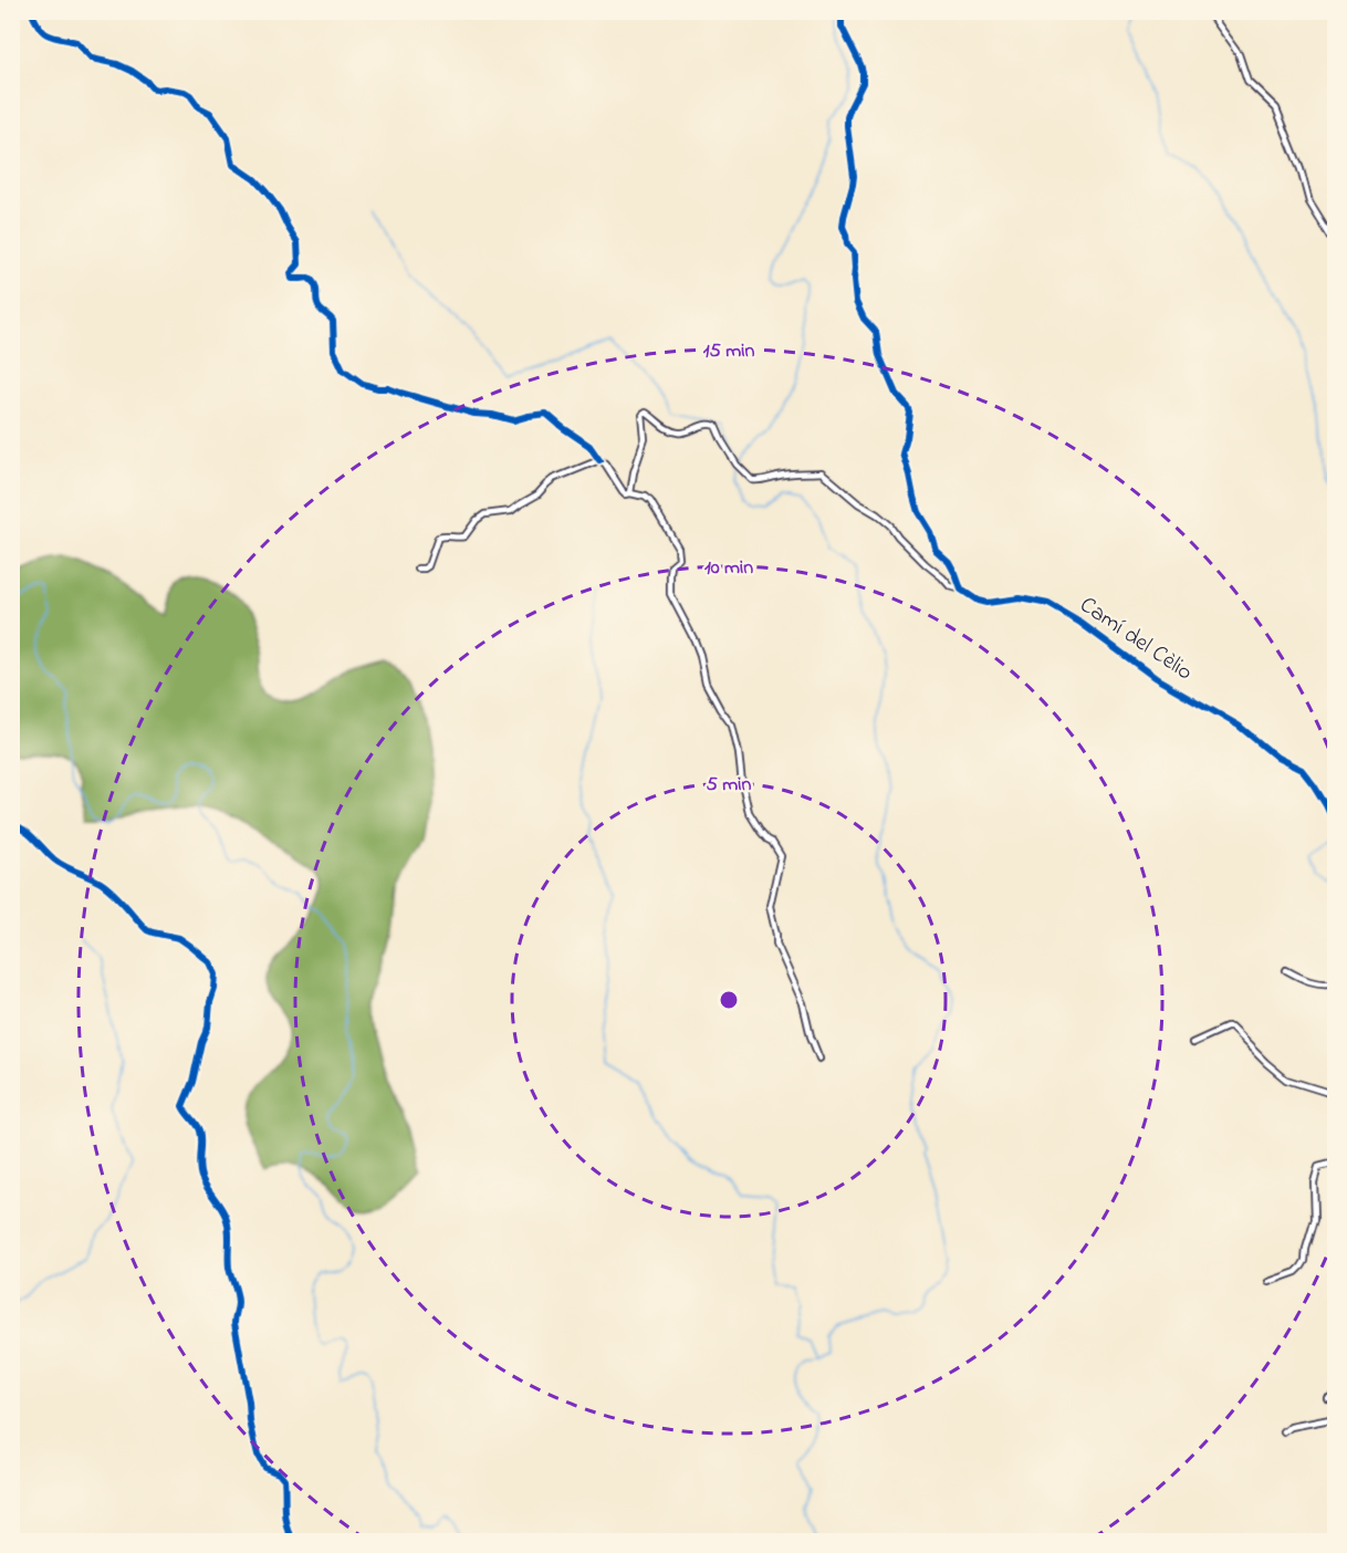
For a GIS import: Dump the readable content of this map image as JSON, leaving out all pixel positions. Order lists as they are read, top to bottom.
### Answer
{
  "streets": {
    "street": ["Camí del Cèlio"]
  },
  "rings": ["15 min", "10 min", "5 min"]
}
